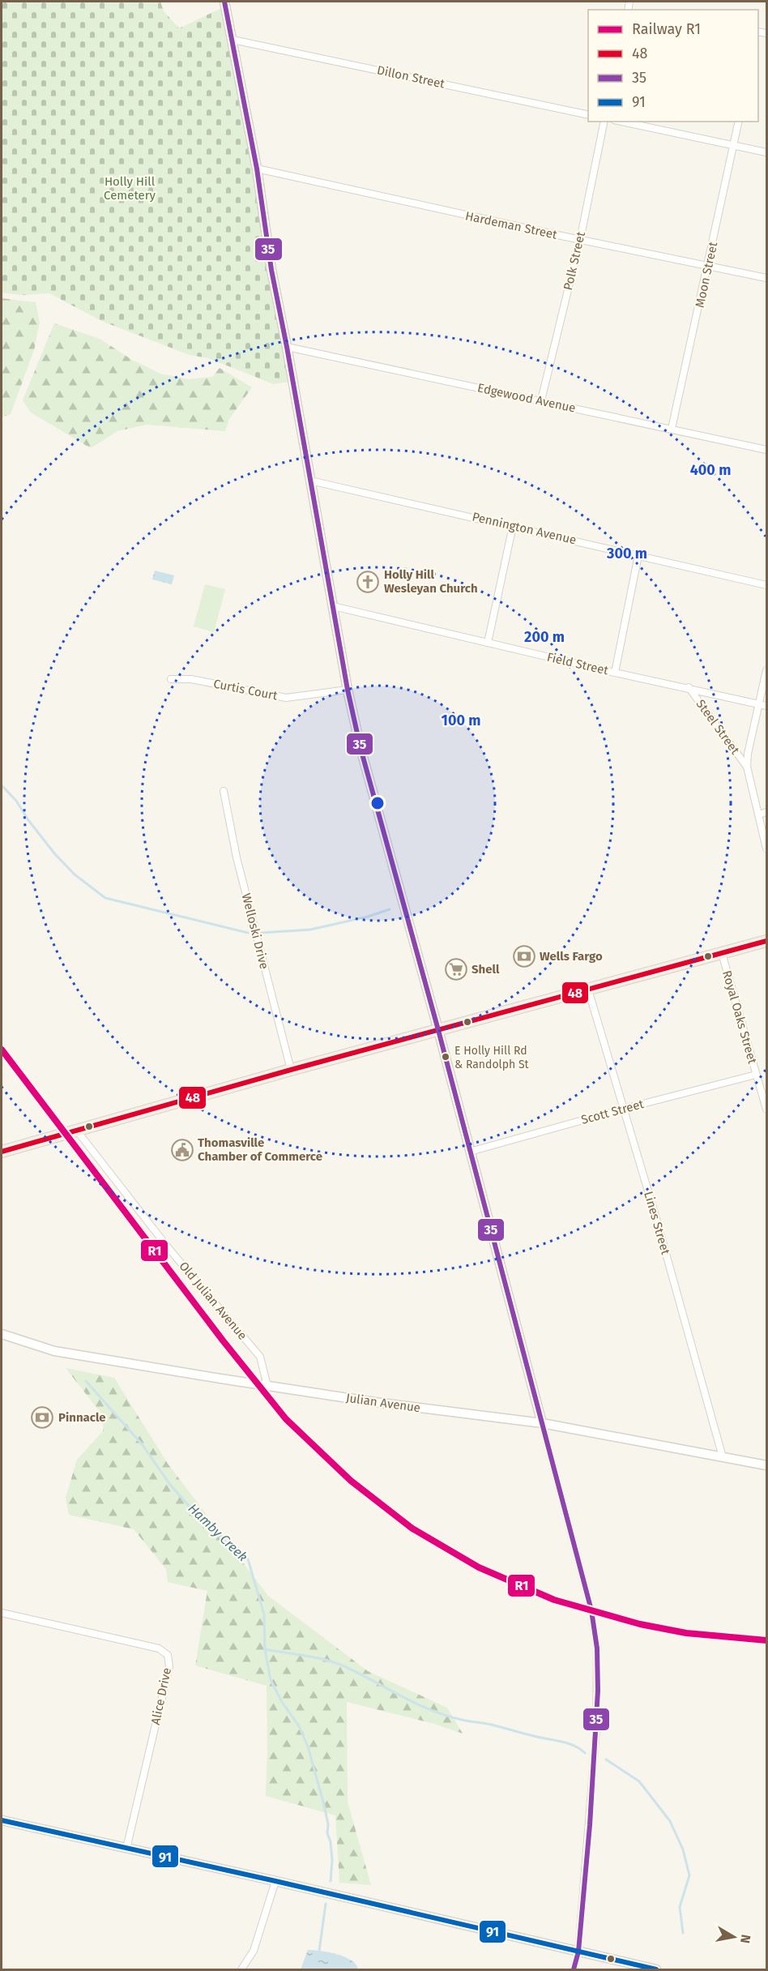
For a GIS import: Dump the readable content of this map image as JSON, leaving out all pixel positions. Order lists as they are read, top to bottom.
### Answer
{
  "streets": {
    "street": [
      "Dillon Street",
      "Hardeman Street",
      "Polk Street",
      "Moon Street",
      "Edgewood Avenue",
      "Pennington Avenue",
      "Field Street",
      "Curtis Court",
      "Steel Street",
      "Welloski Drive",
      "Royal Oaks Street",
      "Scott Street",
      "Lines Street",
      "Old Julian Avenue",
      "Julian Avenue",
      "Alice Drive"
    ]
  },
  "crossings": [
    ["Hardeman Street", "Polk Street"],
    ["Hardeman Street", "Moon Street"],
    ["Polk Street", "Edgewood Avenue"],
    ["Moon Street", "Edgewood Avenue"],
    ["Field Street", "Steel Street"],
    ["Royal Oaks Street", "Scott Street"],
    ["Scott Street", "Lines Street"],
    ["Lines Street", "Julian Avenue"],
    ["Old Julian Avenue", "Julian Avenue"]
  ],
  "water": ["Hamby Creek"],
  "parks": ["Holly Hill Cemetery"],
  "places": {
    "church": ["Holly Hill Wesleyan Church"],
    "bank": ["Wells Fargo", "Pinnacle"],
    "supermarket": ["Shell"],
    "other": ["E Holly Hill Rd & Randolph St"],
    "public building": ["Thomasville Chamber of Commerce"]
  },
  "lines": [
    "transit line 35",
    "transit line 48",
    "rail line R1",
    "transit line 91"
  ],
  "legend": [
    "Railway R1",
    "48",
    "35",
    "91"
  ],
  "north": "right",
  "rings": [
    "400 m",
    "300 m",
    "200 m",
    "100 m"
  ]
}
